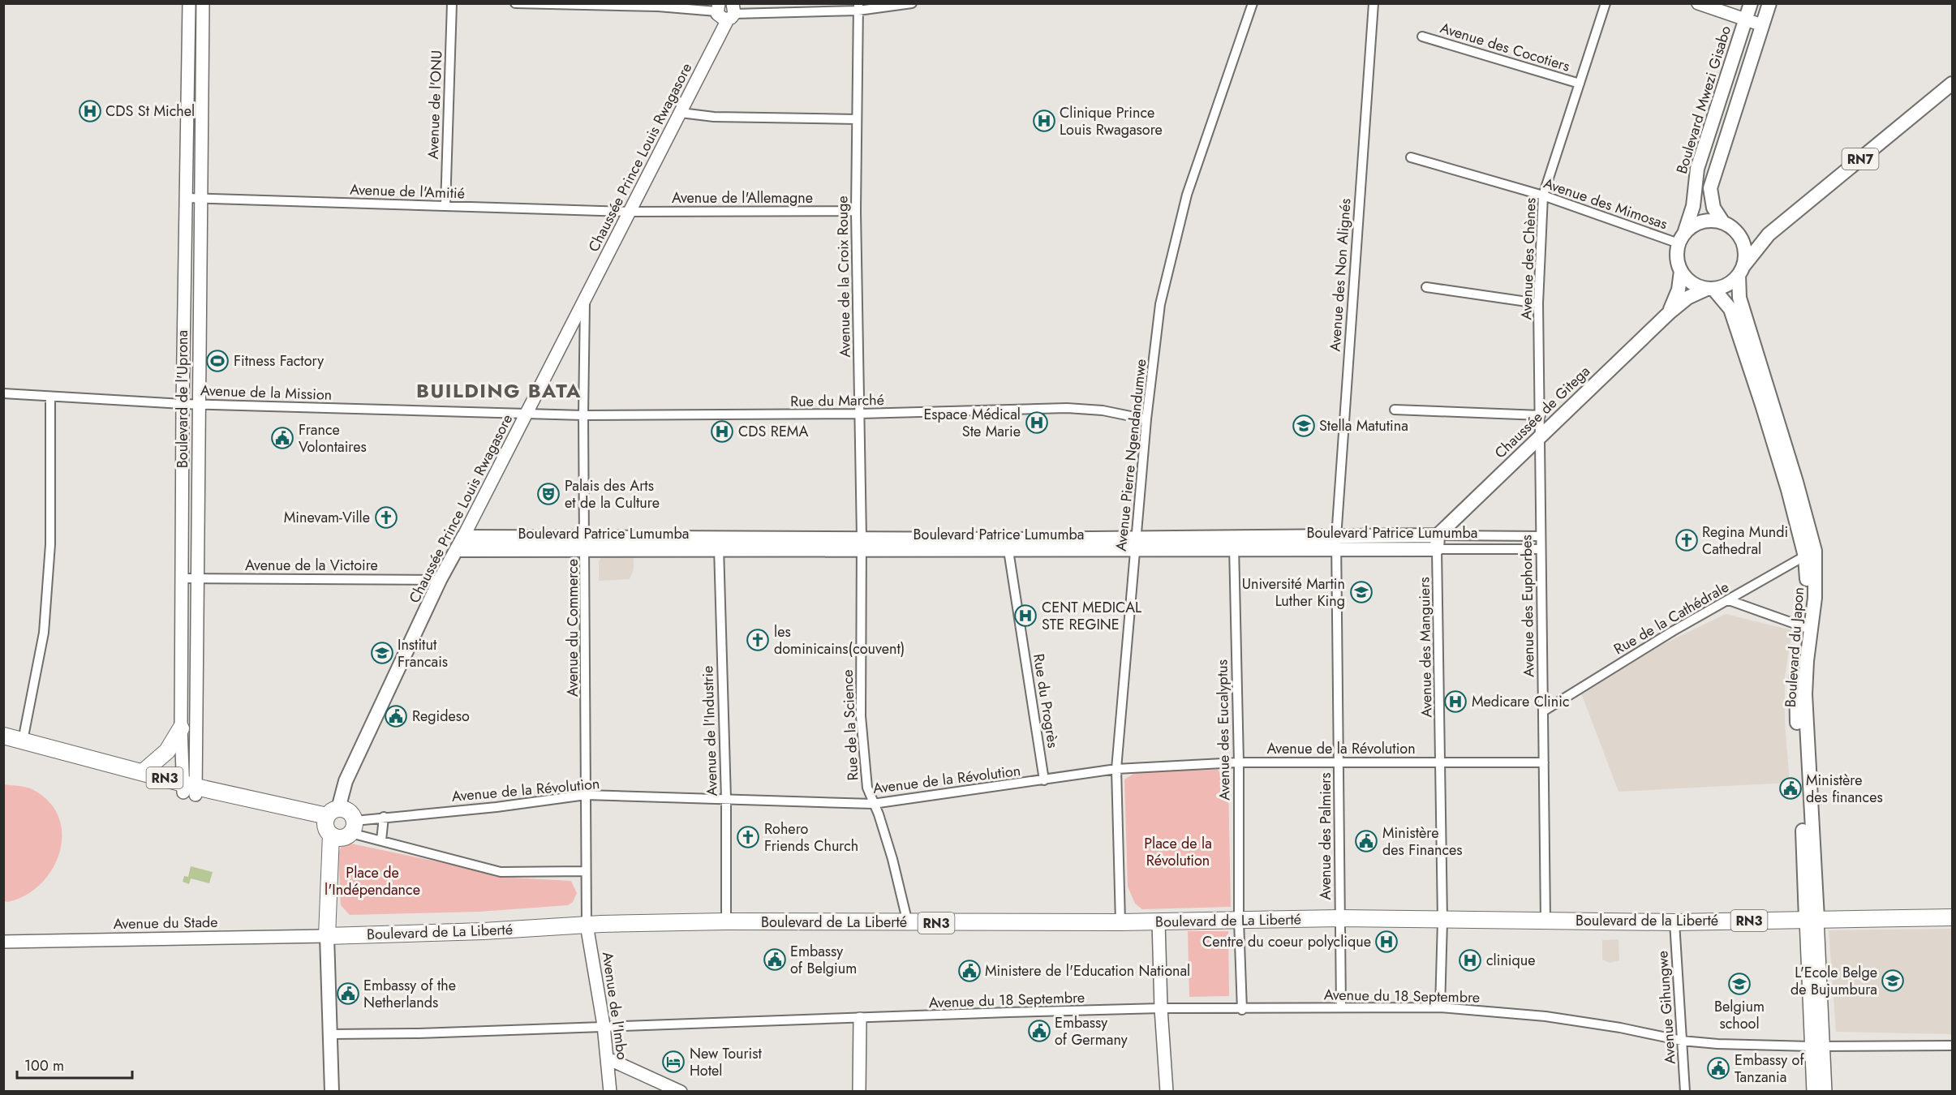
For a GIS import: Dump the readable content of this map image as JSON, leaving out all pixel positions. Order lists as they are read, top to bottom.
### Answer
{
  "streets": {
    "highway": ["RN3", "Boulevard de La Liberté", "Boulevard de la Liberté"],
    "main road": [
      "Boulevard Mwezi Gisabo",
      "Chaussée Prince Louis Rwagasore",
      "RN7",
      "Chaussée de Gitega",
      "Boulevard Patrice Lumumba",
      "Boulevard du Japon"
    ],
    "street": [
      "Avenue des Cocotiers",
      "Avenue de l'ONU",
      "Avenue de l'Amitié",
      "Avenue de l'Allemagne",
      "Avenue des Mimosas",
      "Avenue des Chènes",
      "Avenue des Non Alignés",
      "Avenue de la Croix Rouge",
      "Avenue de la Mission",
      "Boulevard de l'Uprona",
      "Rue du Marché",
      "Avenue Pierre Ngendandumwe",
      "Avenue de la Victoire",
      "Avenue des Euphorbes",
      "Rue de la Cathédrale",
      "Avenue du Commerce",
      "Avenue des Manguiers",
      "Rue du Progrès",
      "Rue de la Science",
      "Avenue des Eucalyptus",
      "Avenue de l'Industrie",
      "Avenue de la Révolution",
      "Avenue des Palmiers",
      "Avenue du Stade",
      "Avenue du 18 Septembre",
      "Avenue de l'Imbo",
      "Avenue Gihungwe"
    ]
  },
  "crossings": [
    ["Avenue des Cocotiers", "Avenue des Chènes"],
    ["Boulevard Mwezi Gisabo", "RN7"],
    ["Boulevard Mwezi Gisabo", "Avenue des Mimosas"],
    ["Boulevard Mwezi Gisabo", "Chaussée de Gitega"],
    ["Boulevard Mwezi Gisabo", "Boulevard du Japon"],
    ["Avenue de l'ONU", "Avenue de l'Amitié"],
    ["Chaussée Prince Louis Rwagasore", "Avenue de l'Amitié"],
    ["Chaussée Prince Louis Rwagasore", "Avenue de l'Allemagne"],
    ["Chaussée Prince Louis Rwagasore", "Avenue de la Mission"],
    ["Chaussée Prince Louis Rwagasore", "Rue du Marché"],
    ["Chaussée Prince Louis Rwagasore", "Boulevard Patrice Lumumba"],
    ["Chaussée Prince Louis Rwagasore", "Avenue de la Victoire"],
    ["Chaussée Prince Louis Rwagasore", "Avenue du Commerce"],
    ["Chaussée Prince Louis Rwagasore", "RN3"],
    ["RN7", "Avenue des Mimosas"],
    ["RN7", "Chaussée de Gitega"],
    ["RN7", "Boulevard du Japon"],
    ["Avenue de l'Amitié", "Avenue de l'Allemagne"],
    ["Avenue de l'Amitié", "Boulevard de l'Uprona"],
    ["Avenue de l'Allemagne", "Avenue de la Croix Rouge"],
    ["Avenue des Mimosas", "Avenue des Chènes"],
    ["Avenue des Mimosas", "Chaussée de Gitega"],
    ["Avenue des Mimosas", "Boulevard du Japon"],
    ["Avenue des Chènes", "Chaussée de Gitega"],
    ["Avenue des Chènes", "Avenue des Euphorbes"],
    ["Avenue des Non Alignés", "Boulevard Patrice Lumumba"],
    ["Avenue des Non Alignés", "Avenue des Palmiers"],
    ["Avenue de la Croix Rouge", "Rue du Marché"],
    ["Avenue de la Croix Rouge", "Boulevard Patrice Lumumba"],
    ["Avenue de la Croix Rouge", "Rue de la Science"],
    ["Avenue de la Mission", "Boulevard de l'Uprona"],
    ["Avenue de la Mission", "Rue du Marché"],
    ["Boulevard de l'Uprona", "Avenue de la Victoire"],
    ["Boulevard de l'Uprona", "RN3"],
    ["Rue du Marché", "Avenue Pierre Ngendandumwe"],
    ["Rue du Marché", "Avenue du Commerce"],
    ["Chaussée de Gitega", "Boulevard Patrice Lumumba"],
    ["Chaussée de Gitega", "Avenue des Euphorbes"],
    ["Chaussée de Gitega", "Avenue des Manguiers"],
    ["Chaussée de Gitega", "Boulevard du Japon"],
    ["Avenue Pierre Ngendandumwe", "Boulevard Patrice Lumumba"],
    ["Avenue Pierre Ngendandumwe", "Avenue de la Révolution"],
    ["Avenue Pierre Ngendandumwe", "Boulevard de La Liberté"],
    ["Boulevard Patrice Lumumba", "Avenue des Euphorbes"],
    ["Boulevard Patrice Lumumba", "Avenue du Commerce"],
    ["Boulevard Patrice Lumumba", "Avenue des Manguiers"],
    ["Boulevard Patrice Lumumba", "Rue du Progrès"],
    ["Boulevard Patrice Lumumba", "Rue de la Science"],
    ["Boulevard Patrice Lumumba", "Avenue des Eucalyptus"],
    ["Boulevard Patrice Lumumba", "Avenue de l'Industrie"],
    ["Boulevard Patrice Lumumba", "Avenue des Palmiers"],
    ["Avenue des Euphorbes", "Rue de la Cathédrale"],
    ["Avenue des Euphorbes", "Avenue de la Révolution"],
    ["Avenue des Euphorbes", "Boulevard de La Liberté"],
    ["Avenue des Euphorbes", "Boulevard de la Liberté"],
    ["Rue de la Cathédrale", "Boulevard du Japon"],
    ["Avenue du Commerce", "Avenue de la Révolution"],
    ["Avenue du Commerce", "Boulevard de La Liberté"],
    ["Avenue du Commerce", "Avenue de l'Imbo"],
    ["Avenue des Manguiers", "Avenue de la Révolution"],
    ["Avenue des Manguiers", "Boulevard de La Liberté"],
    ["Avenue des Manguiers", "Avenue du 18 Septembre"],
    ["Boulevard du Japon", "Boulevard de la Liberté"],
    ["Boulevard du Japon", "Avenue du 18 Septembre"],
    ["Rue du Progrès", "Avenue de la Révolution"],
    ["Rue de la Science", "Avenue de la Révolution"],
    ["Rue de la Science", "Boulevard de La Liberté"],
    ["Avenue des Eucalyptus", "Avenue de la Révolution"],
    ["Avenue des Eucalyptus", "Boulevard de La Liberté"],
    ["Avenue des Eucalyptus", "Avenue du 18 Septembre"],
    ["Avenue de l'Industrie", "Avenue de la Révolution"],
    ["Avenue de l'Industrie", "Boulevard de La Liberté"],
    ["Avenue de la Révolution", "RN3"],
    ["Avenue de la Révolution", "Avenue des Palmiers"],
    ["Avenue des Palmiers", "Boulevard de La Liberté"],
    ["Avenue des Palmiers", "Avenue du 18 Septembre"],
    ["Boulevard de La Liberté", "Boulevard de la Liberté"],
    ["Boulevard de La Liberté", "Avenue du Stade"],
    ["Boulevard de La Liberté", "Avenue de l'Imbo"],
    ["Boulevard de la Liberté", "Avenue Gihungwe"],
    ["Avenue du 18 Septembre", "Avenue de l'Imbo"],
    ["Avenue du 18 Septembre", "Avenue Gihungwe"]
  ],
  "districts": ["BUILDING BATA"],
  "parks": ["Place de la Révolution", "Place de l'Indépendance"],
  "places": {
    "hospital": [
      "CDS St Michel",
      "Clinique Prince Louis Rwagasore",
      "Espace Médical Ste Marie",
      "CDS REMA",
      "CENT MEDICAL STE REGINE",
      "Medicare Clinic",
      "Centre du coeur polyclique",
      "clinique"
    ],
    "sports": ["Fitness Factory"],
    "school or university": [
      "Stella Matutina",
      "Université Martin Luther King",
      "Institut Francais",
      "L'Ecole Belge de Bujumbura",
      "Belgium school"
    ],
    "public building": [
      "France Volontaires",
      "Regideso",
      "Ministère des finances",
      "Ministère des Finances",
      "Embassy of Belgium",
      "Ministere de l'Education National",
      "Embassy of the Netherlands",
      "Embassy of Germany",
      "Embassy of Tanzania"
    ],
    "theatre": ["Palais des Arts et de la Culture"],
    "church": [
      "Minevam-Ville",
      "Regina Mundi Cathedral",
      "les dominicains(couvent)",
      "Rohero Friends Church"
    ],
    "hotel": ["New Tourist Hotel"]
  },
  "scale_bar": "100 m"
}
